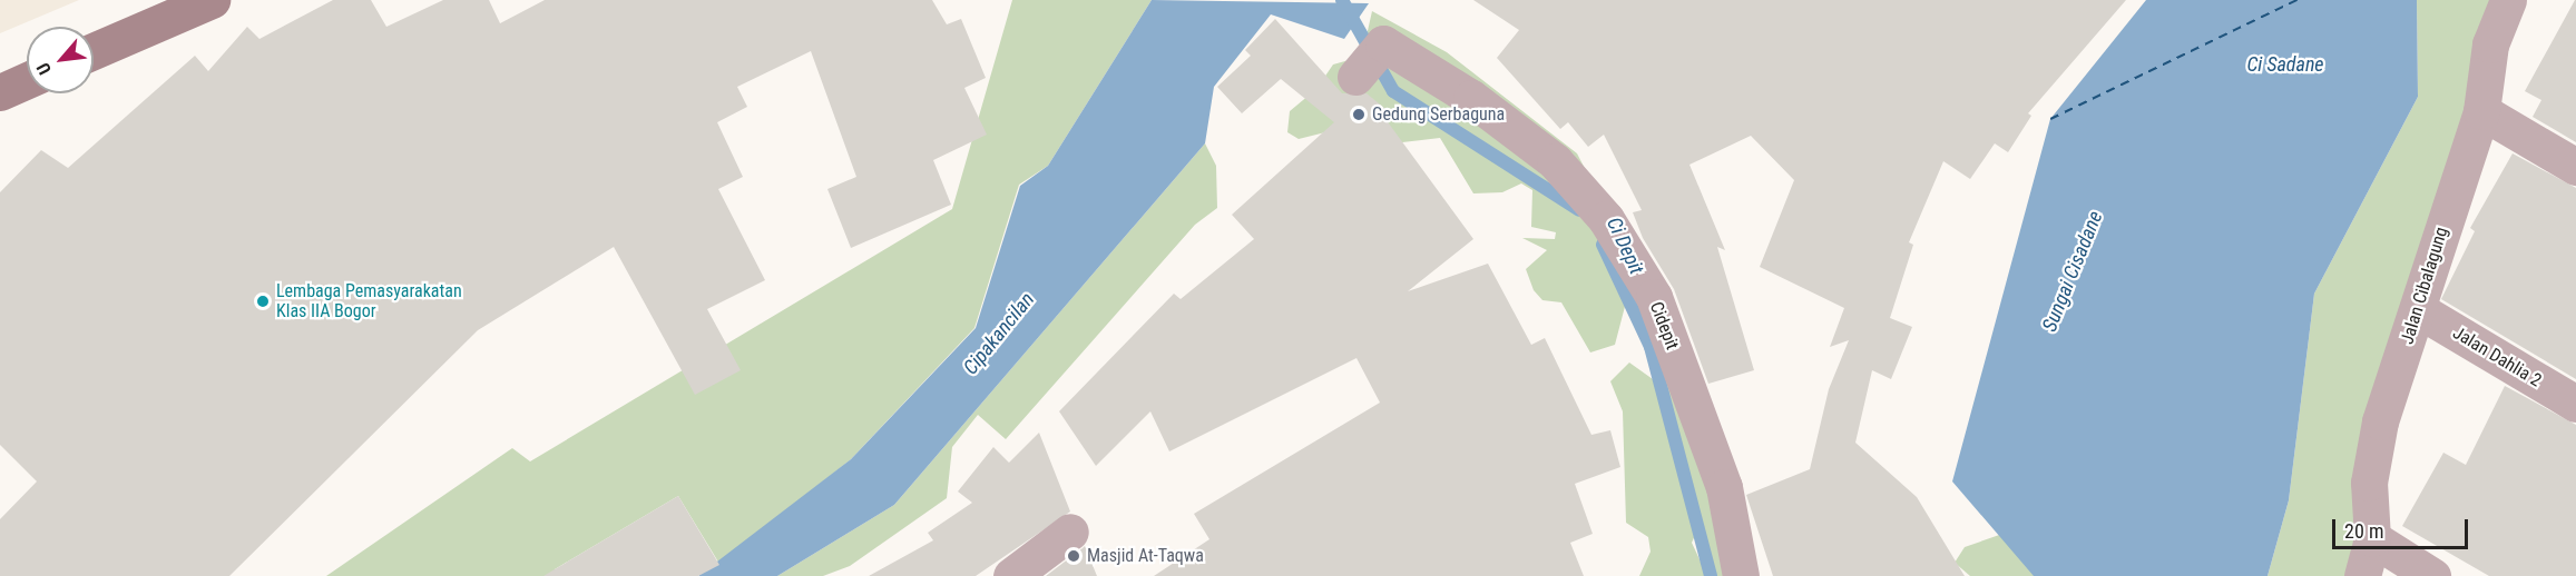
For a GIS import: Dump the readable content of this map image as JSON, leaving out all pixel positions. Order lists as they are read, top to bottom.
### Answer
{
  "streets": {
    "street": ["Jalan Cibalagung", "Cidepit", "Jalan Dahlia 2"]
  },
  "crossings": [
    ["Jalan Cibalagung", "Jalan Dahlia 2"]
  ],
  "water": [
    "Ci Sadane",
    "Ci Depit",
    "Sungai Cisadane",
    "Cipakancilan"
  ],
  "places": ["Gedung Serbaguna", "Lembaga Pemasyarakatan Klas IIA Bogor", "Masjid At-Taqwa"],
  "scale_bar": "20 m",
  "north": "bottom left"
}
